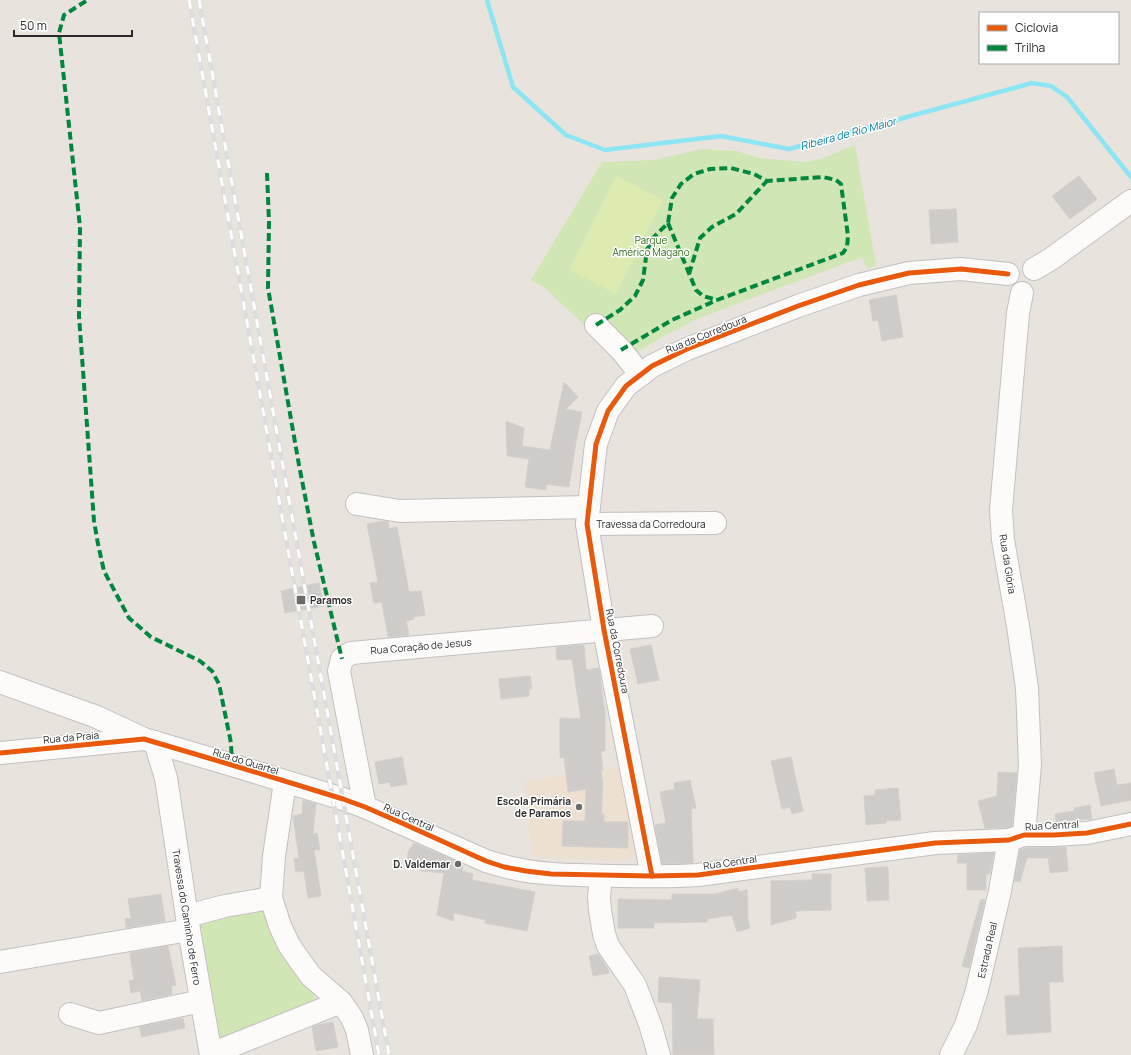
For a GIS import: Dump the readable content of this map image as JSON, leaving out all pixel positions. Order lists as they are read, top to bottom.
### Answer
{
  "streets": {
    "street": [
      "Rua da Corredoura",
      "Travessa da Corredoura",
      "Rua da Glória",
      "Rua Coração de Jesus",
      "Rua da Praia",
      "Rua do Quartel",
      "Rua Central",
      "Travessa do Caminho de Ferro",
      "Estrada Real"
    ]
  },
  "crossings": [
    ["Rua da Corredoura", "Travessa da Corredoura"],
    ["Rua da Corredoura", "Rua da Glória"],
    ["Rua da Corredoura", "Rua Coração de Jesus"],
    ["Rua da Corredoura", "Rua Central"],
    ["Rua da Glória", "Rua Central"],
    ["Rua da Glória", "Estrada Real"],
    ["Rua Coração de Jesus", "Rua Central"],
    ["Rua da Praia", "Rua do Quartel"],
    ["Rua da Praia", "Travessa do Caminho de Ferro"],
    ["Rua do Quartel", "Rua Central"],
    ["Rua do Quartel", "Travessa do Caminho de Ferro"],
    ["Rua Central", "Estrada Real"]
  ],
  "water": ["Ribeira de Rio Maior"],
  "parks": ["Parque Américo Magano"],
  "places": {
    "transit": ["Paramos"],
    "other": ["Escola Primária de Paramos", "D. Valdemar"]
  },
  "legend": ["Ciclovia", "Trilha"],
  "scale_bar": "50 m"
}
